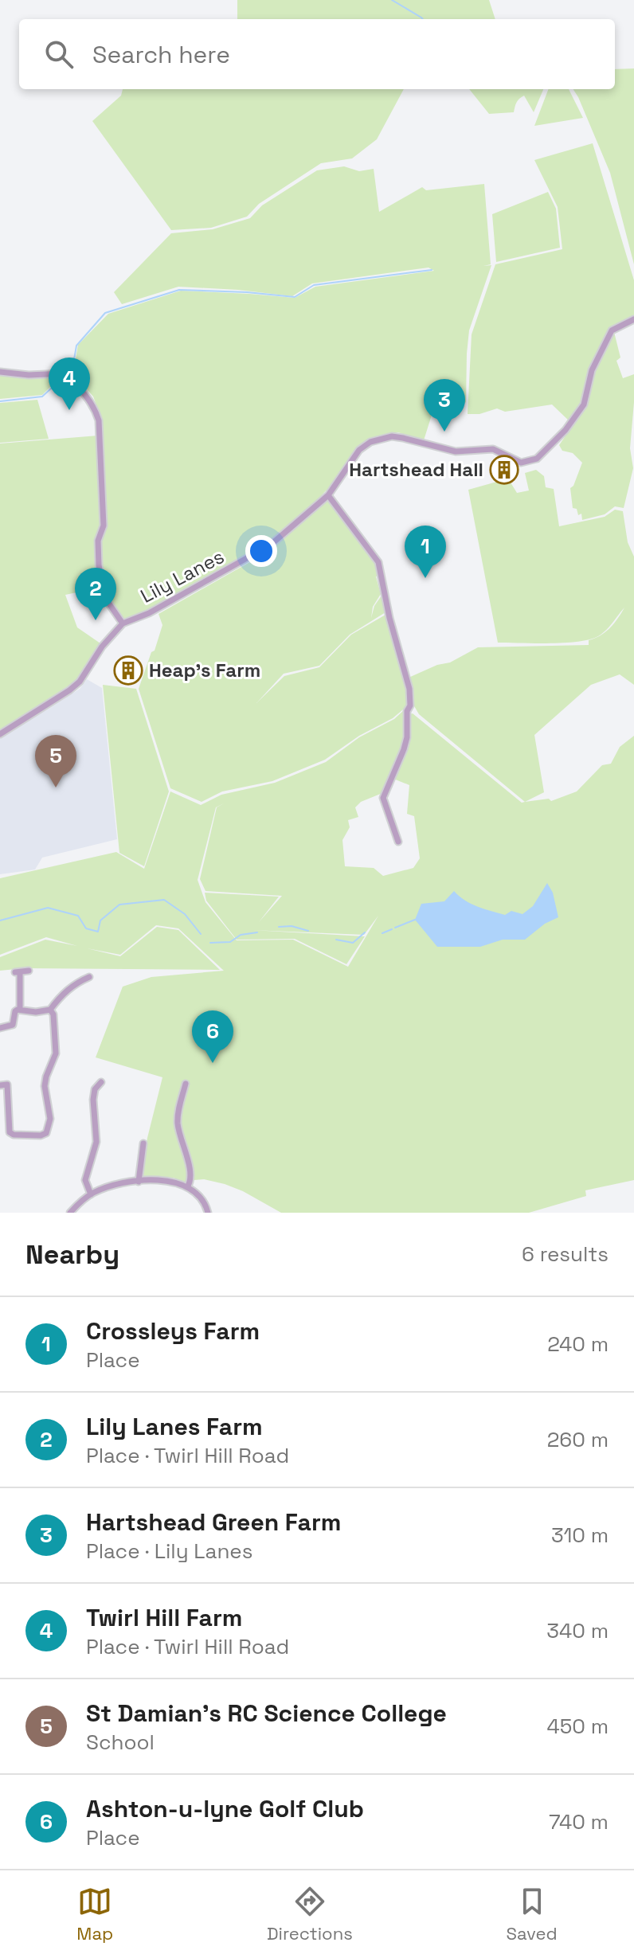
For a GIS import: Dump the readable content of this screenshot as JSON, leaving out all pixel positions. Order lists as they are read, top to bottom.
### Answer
{
  "streets": {
    "street": ["Lily Lanes"]
  },
  "places": {
    "building": ["Hartshead Hall", "Heap's Farm"]
  },
  "page": {
    "search": "Search here",
    "pins": [
      "4",
      "3",
      "1",
      "2",
      "5",
      "6"
    ],
    "heading": ["Nearby", "6 results"],
    "list": [
      {
        "mark": "1",
        "name": "Crossleys Farm",
        "note": "Place",
        "value": "240 m"
      },
      {
        "mark": "2",
        "name": "Lily Lanes Farm",
        "note": "Place · Twirl Hill Road",
        "value": "260 m"
      },
      {
        "mark": "3",
        "name": "Hartshead Green Farm",
        "note": "Place · Lily Lanes",
        "value": "310 m"
      },
      {
        "mark": "4",
        "name": "Twirl Hill Farm",
        "note": "Place · Twirl Hill Road",
        "value": "340 m"
      },
      {
        "mark": "5",
        "name": "St Damian's RC Science College",
        "note": "School",
        "value": "450 m"
      },
      {
        "mark": "6",
        "name": "Ashton-u-lyne Golf Club",
        "note": "Place",
        "value": "740 m"
      }
    ],
    "nav": ["Map", "Directions", "Saved"]
  }
}
